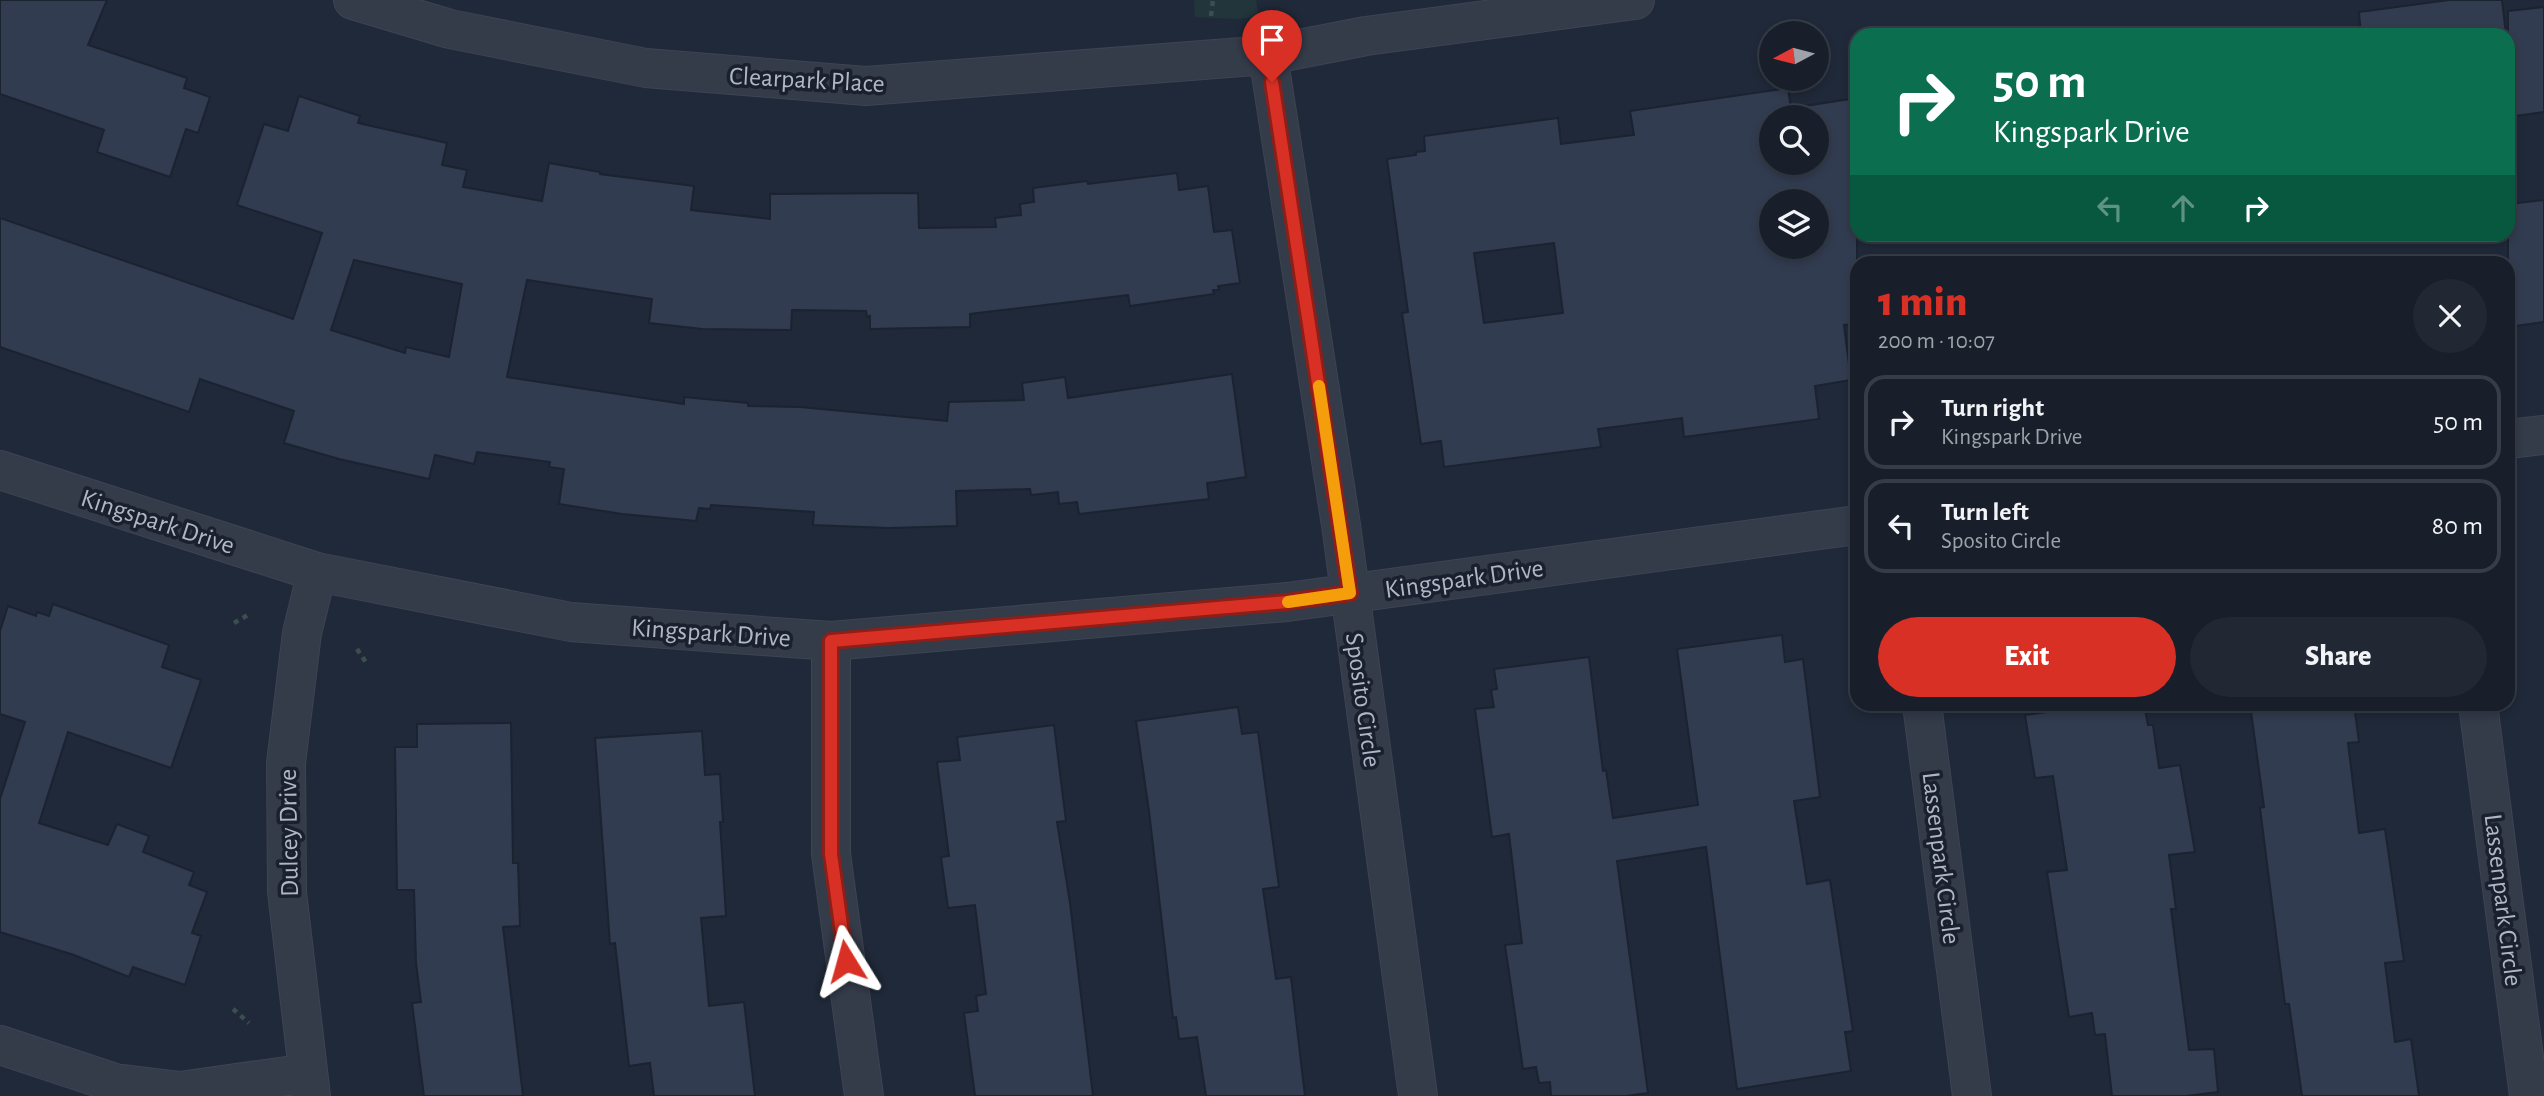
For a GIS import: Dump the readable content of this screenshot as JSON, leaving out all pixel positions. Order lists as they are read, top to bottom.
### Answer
{
  "streets": {
    "street": [
      "Clearpark Place",
      "Kingspark Drive",
      "Sposito Circle",
      "Dulcey Drive",
      "Lassenpark Circle"
    ]
  },
  "crossings": [
    ["Clearpark Place", "Sposito Circle"],
    ["Kingspark Drive", "Sposito Circle"],
    ["Kingspark Drive", "Dulcey Drive"]
  ],
  "north": "left",
  "page": {
    "turn": ["50 m", "Kingspark Drive"],
    "heading": ["1 min", "200 m · 10:07"],
    "list": [
      {
        "name": "Turn right",
        "note": "Kingspark Drive",
        "value": "50 m"
      },
      {
        "name": "Turn left",
        "note": "Sposito Circle",
        "value": "80 m"
      }
    ],
    "buttons": ["Exit", "Share"]
  }
}
